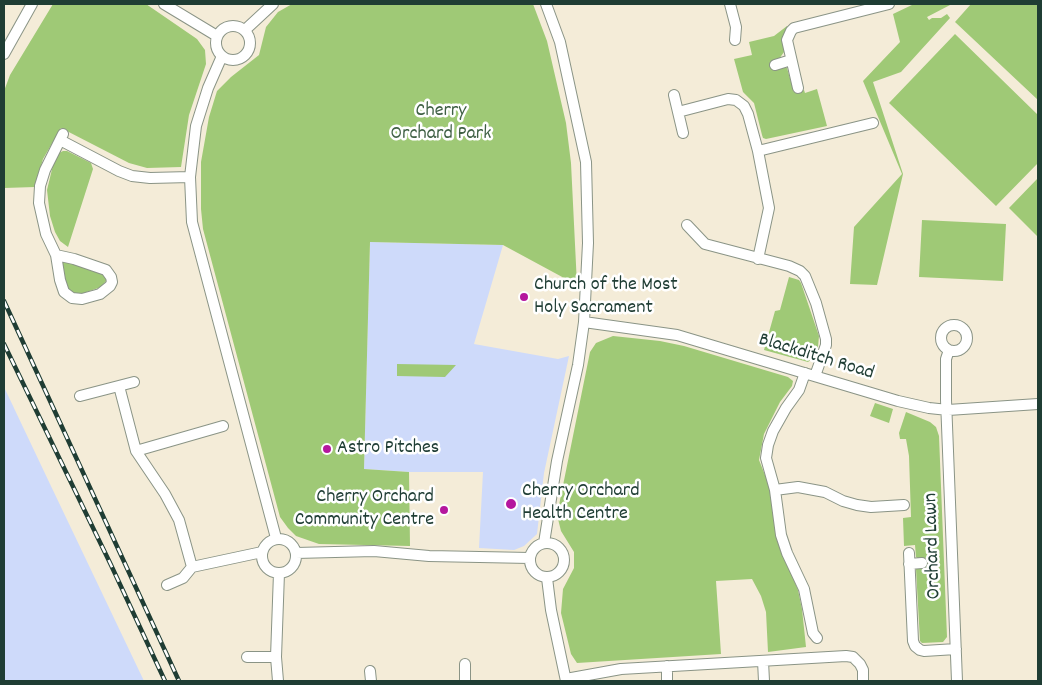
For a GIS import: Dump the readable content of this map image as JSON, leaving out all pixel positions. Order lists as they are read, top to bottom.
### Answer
{
  "streets": {
    "street": ["Blackditch Road", "Orchard Lawn"]
  },
  "crossings": [
    ["Blackditch Road", "Orchard Lawn"]
  ],
  "parks": ["Cherry Orchard Park"],
  "places": [
    "Church of the Most Holy Sacrament",
    "Astro Pitches",
    "Cherry Orchard Health Centre",
    "Cherry Orchard Community Centre"
  ]
}
